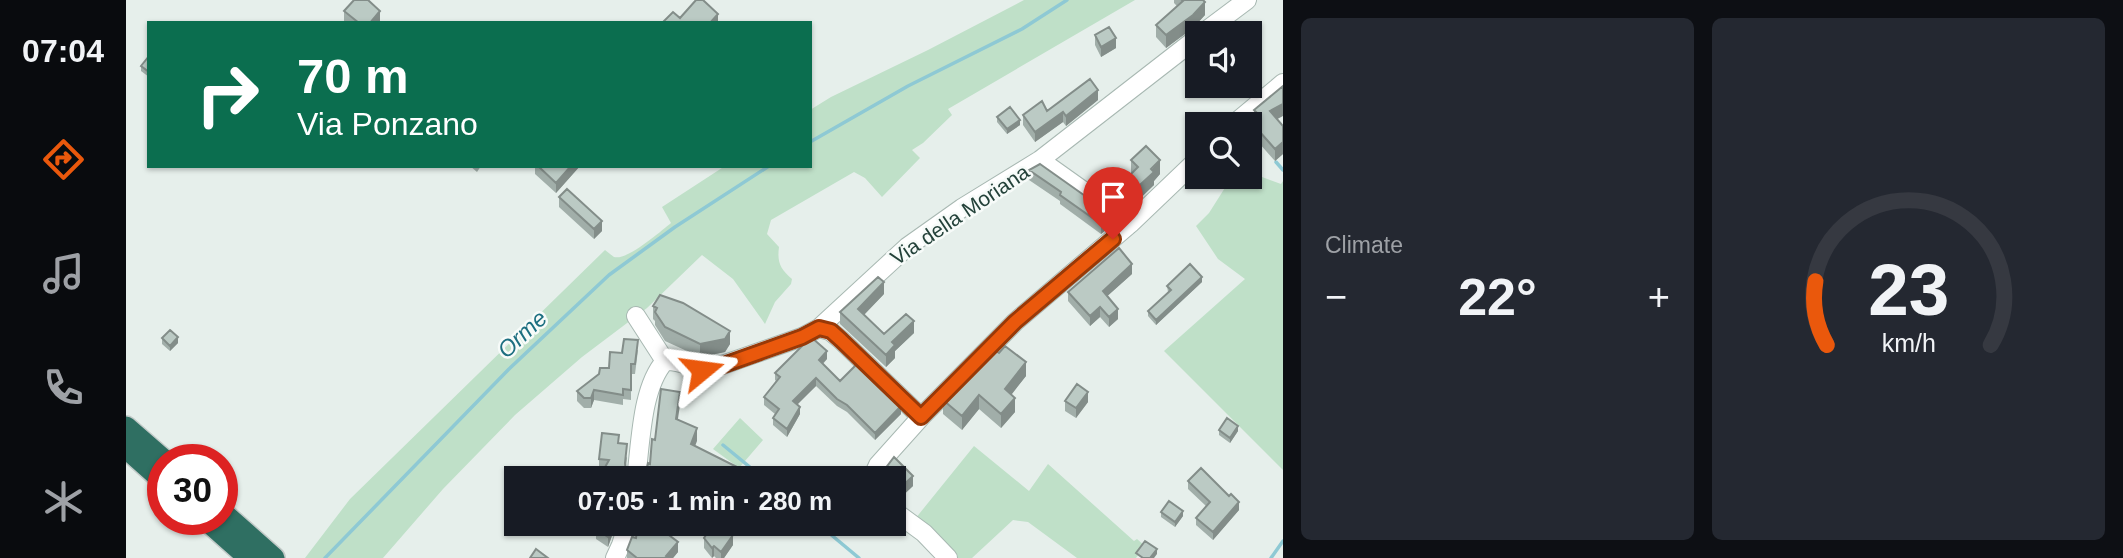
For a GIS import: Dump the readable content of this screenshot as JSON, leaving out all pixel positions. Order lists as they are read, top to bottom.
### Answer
{
  "streets": {
    "street": ["Via della Moriana"]
  },
  "water": ["Orme"],
  "page": {
    "tabs": "07:04",
    "tile": "Climate",
    "turn": ["70 m", "Via Ponzano"],
    "heat": ["−", "22°", "+"],
    "limit": "30",
    "trip": "07:05 · 1 min · 280 m",
    "gauge": ["23", "km/h"]
  }
}
